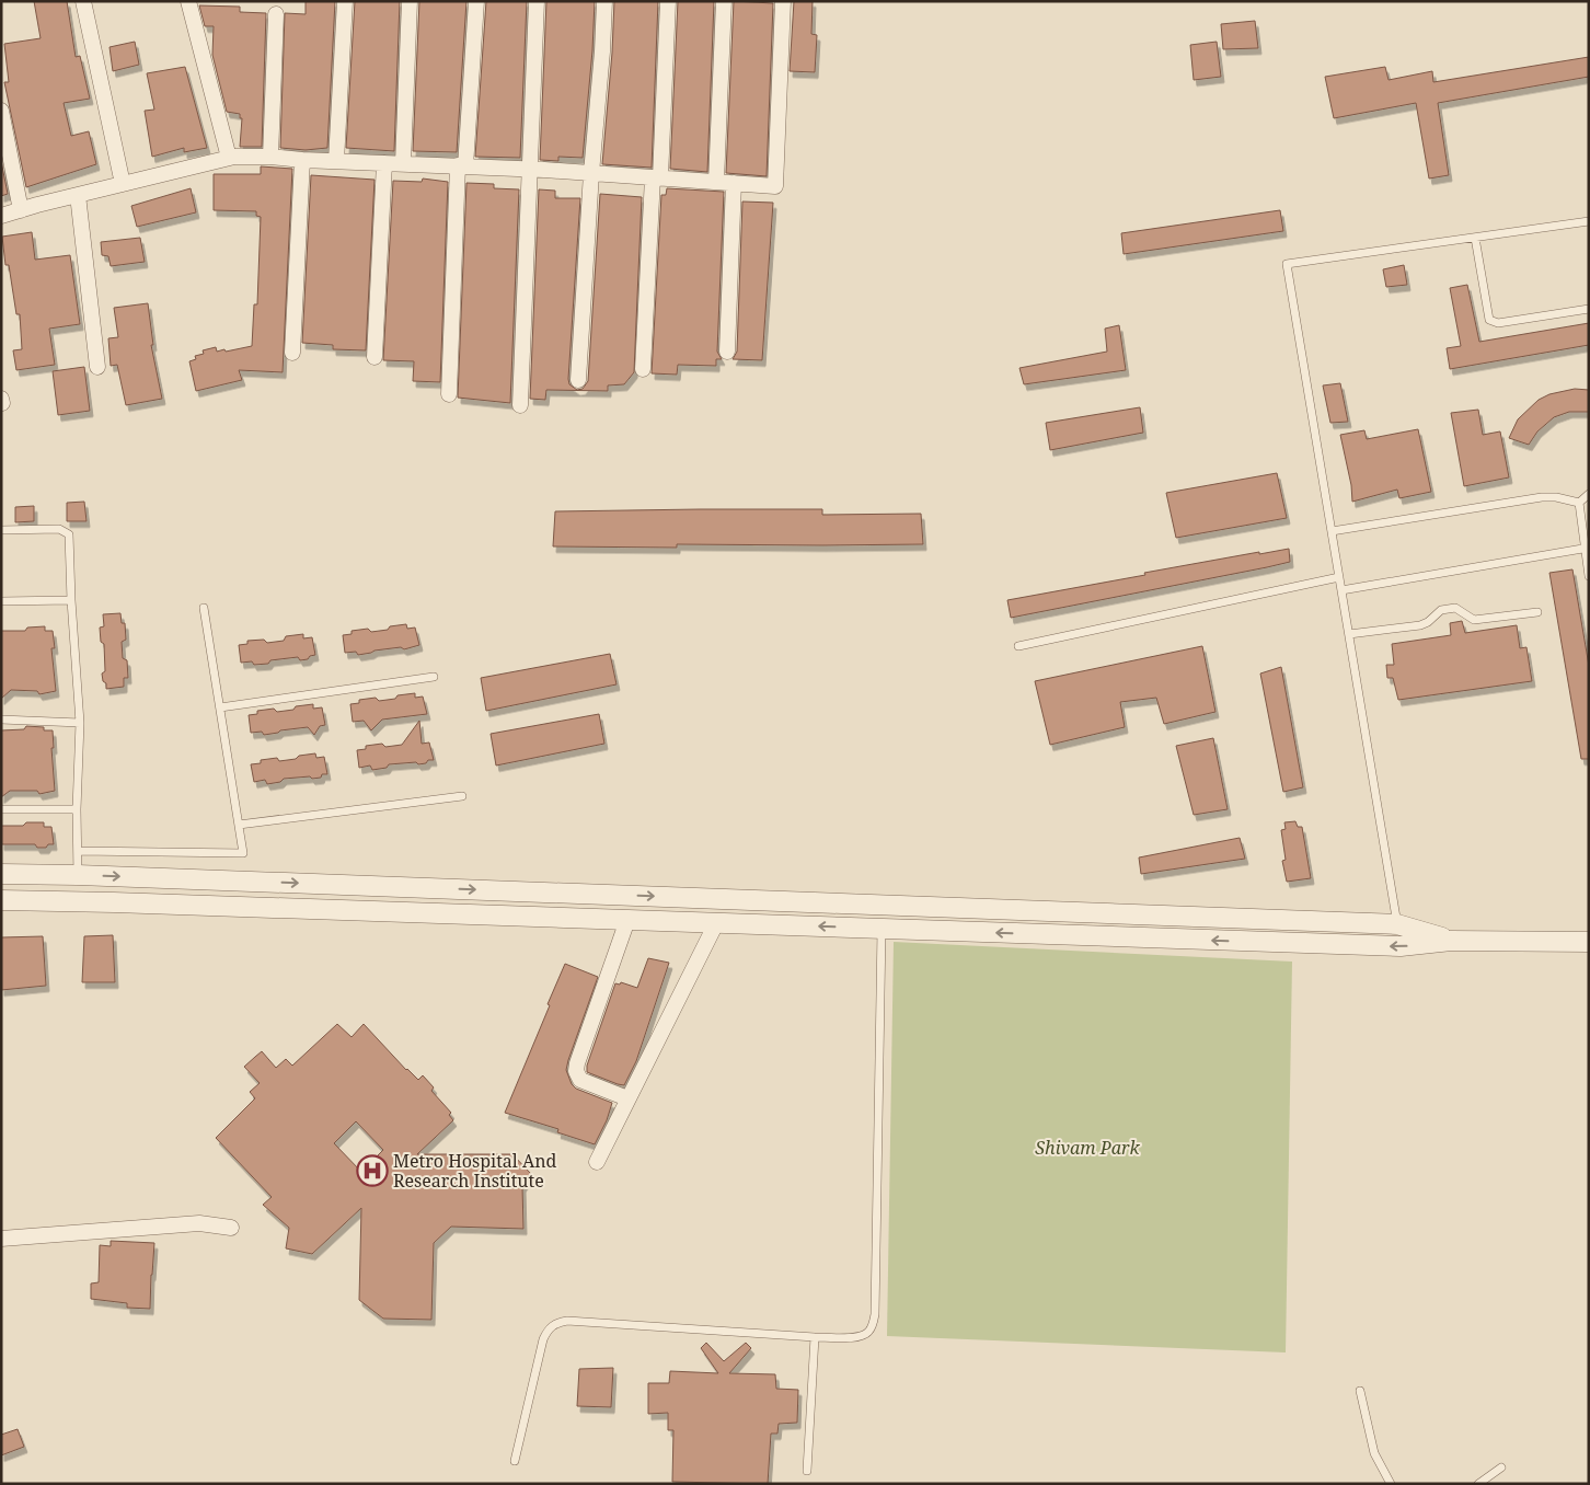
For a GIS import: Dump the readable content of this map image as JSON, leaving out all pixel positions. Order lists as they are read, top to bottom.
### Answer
{
  "parks": ["Shivam Park"],
  "places": {
    "hospital": ["Metro Hospital And Research Institute"]
  }
}
